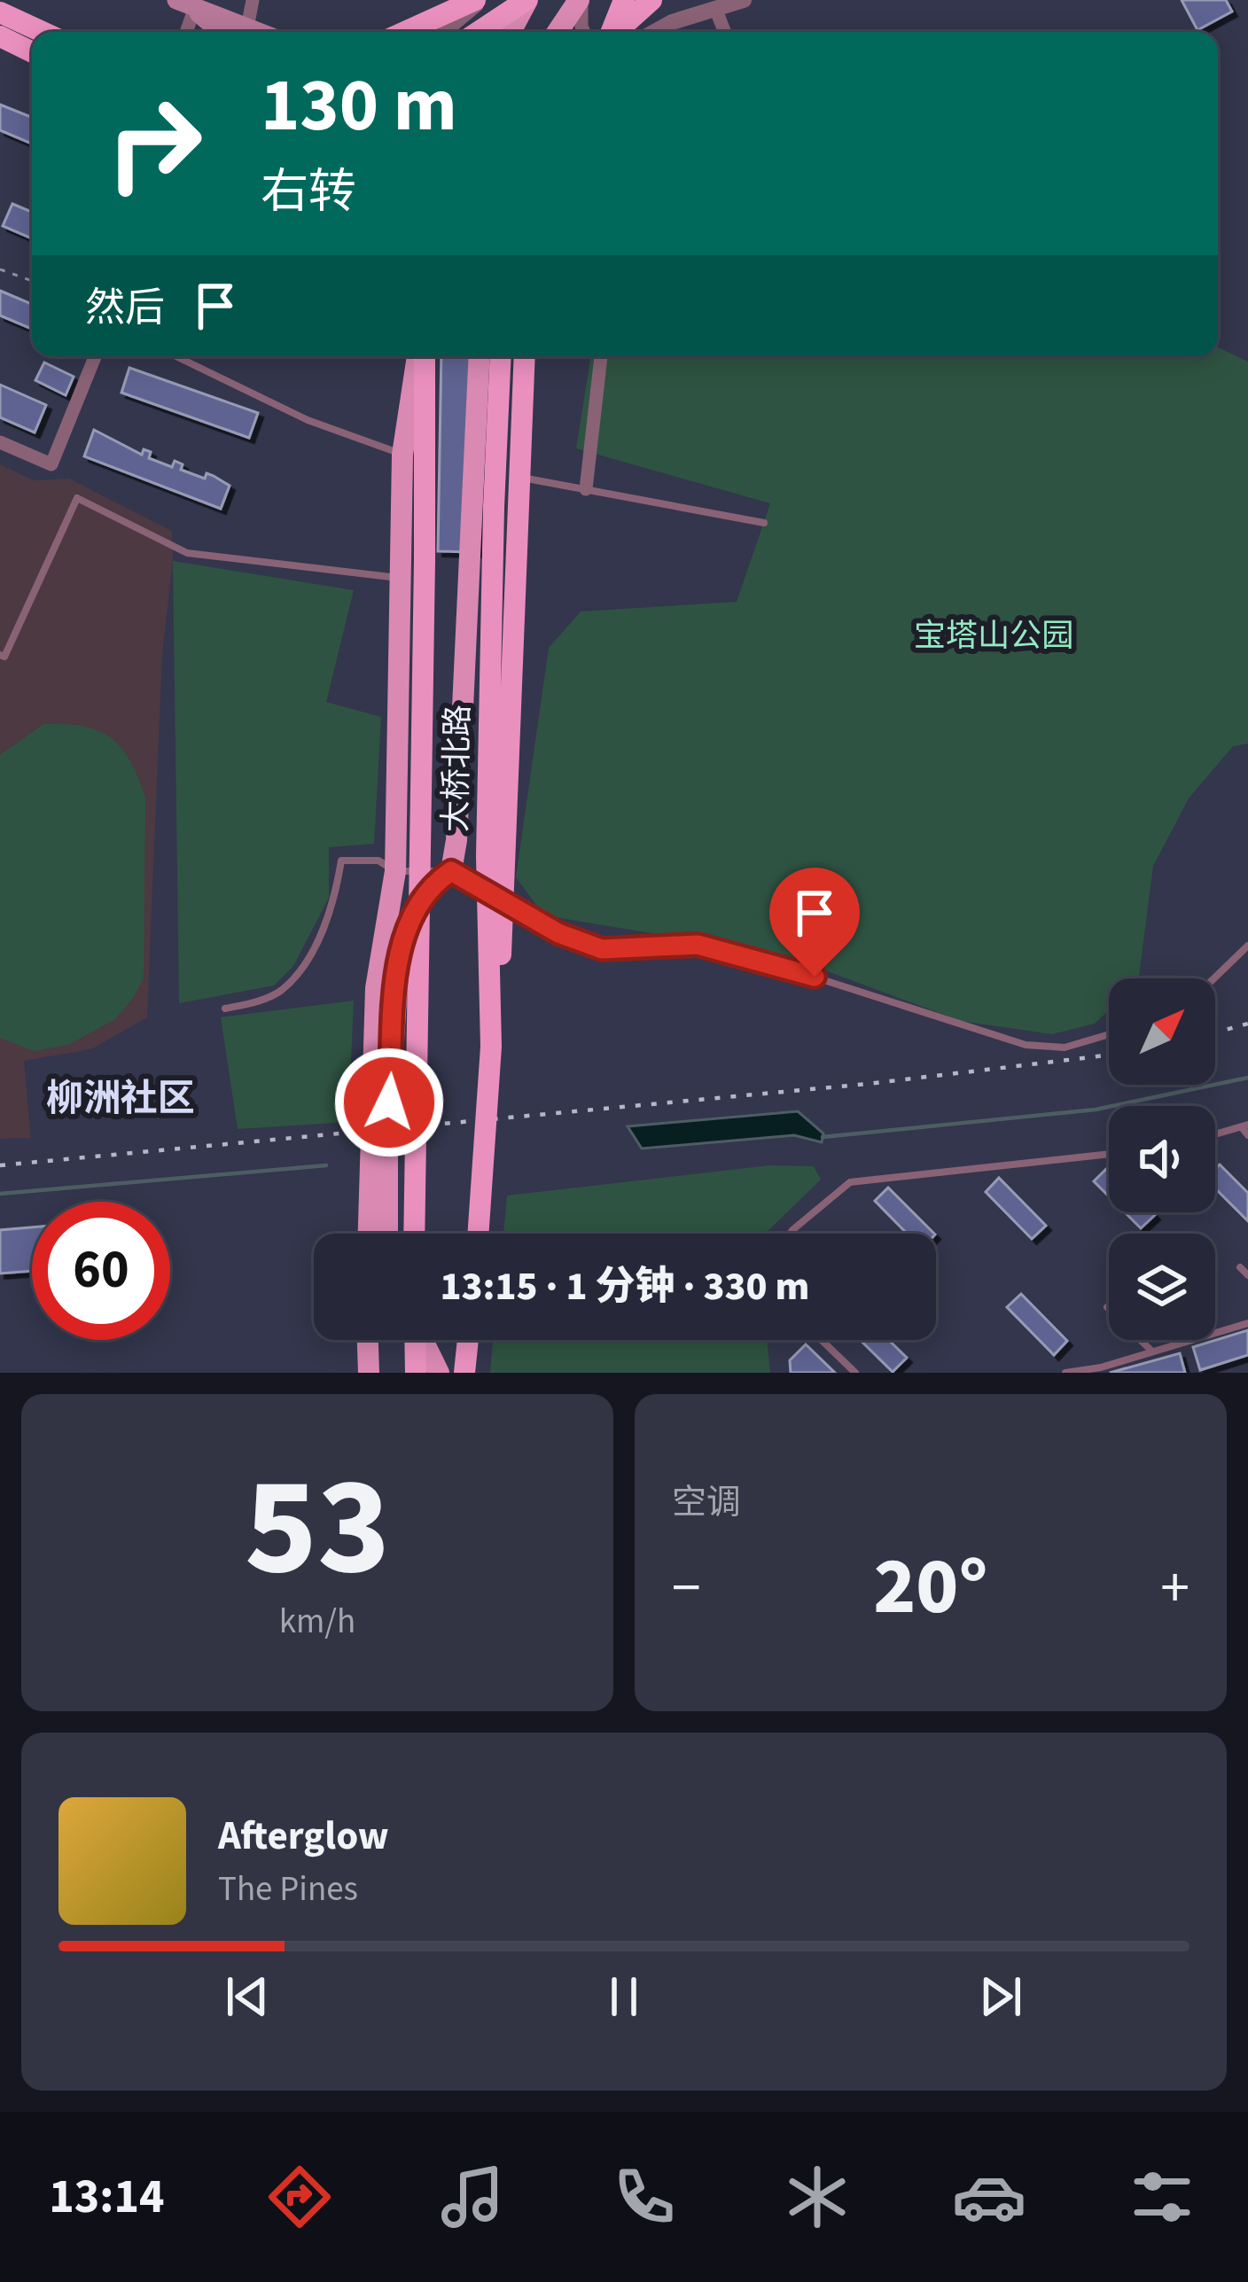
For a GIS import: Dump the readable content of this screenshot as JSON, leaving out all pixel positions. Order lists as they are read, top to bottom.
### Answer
{
  "streets": {
    "highway": ["大桥北路"]
  },
  "districts": ["柳洲社区"],
  "parks": ["宝塔山公园"],
  "north": "top right",
  "page": {
    "turn": ["130 m", "右转"],
    "then": "然后",
    "limit": "60",
    "trip": "13:15 · 1 分钟 · 330 m",
    "tile": [
      ["53", "km/h"],
      "空调"
    ],
    "heat": ["−", "20°", "+"],
    "song": ["Afterglow", "The Pines"],
    "tabs": "13:14"
  }
}
